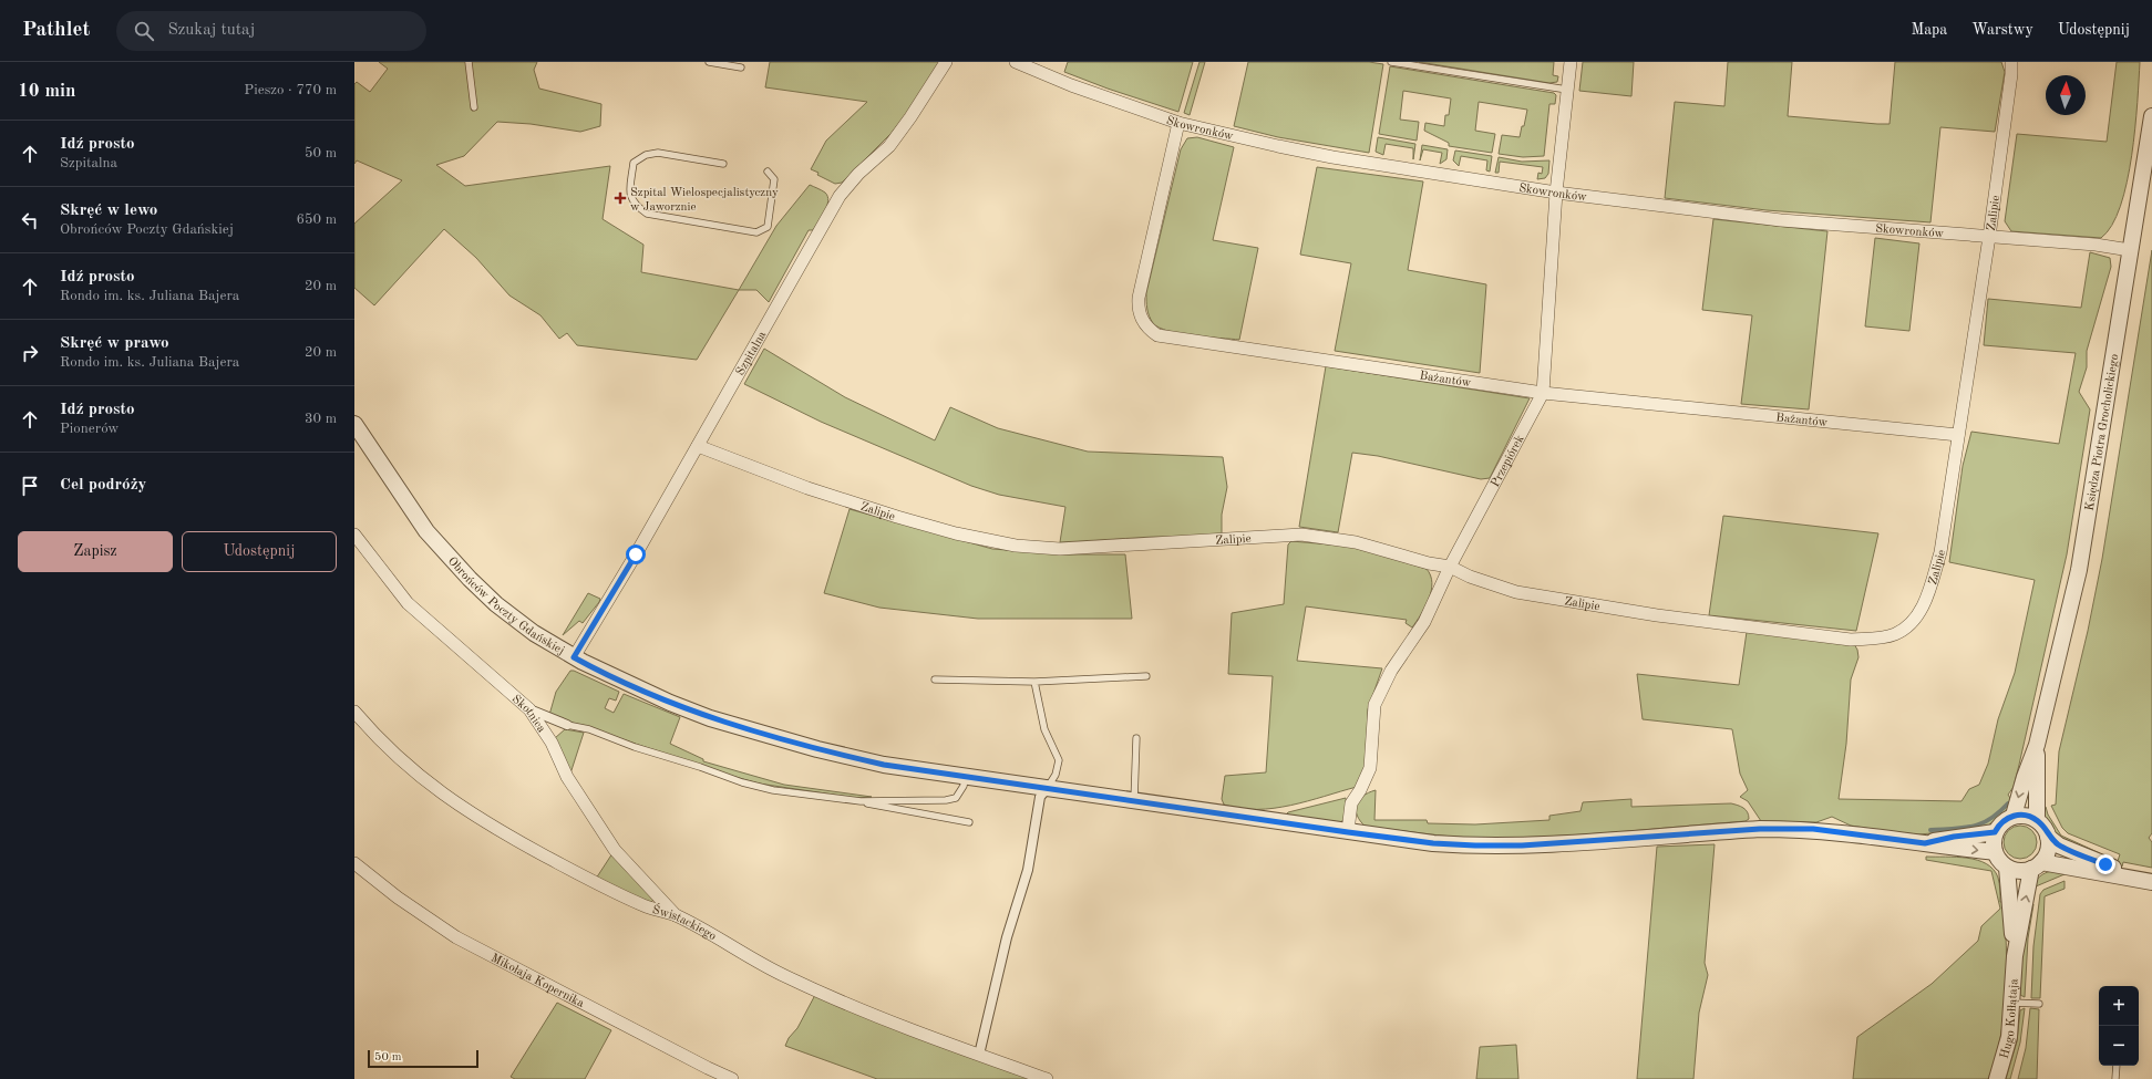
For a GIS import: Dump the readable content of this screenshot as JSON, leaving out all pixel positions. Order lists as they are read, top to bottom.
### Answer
{
  "streets": {
    "street": [
      "Skowronków",
      "Zalipie",
      "Szpitalna",
      "Bażantów",
      "Księdza Piotra Grocholickiego",
      "Przepiórek",
      "Obrońców Poczty Gdańskiej",
      "Skotnica",
      "Świstackiego",
      "Mikołaja Kopernika",
      "Hugo Kołłątaja"
    ]
  },
  "crossings": [
    ["Skowronków", "Zalipie"],
    ["Skowronków", "Bażantów"],
    ["Skowronków", "Księdza Piotra Grocholickiego"],
    ["Skowronków", "Przepiórek"],
    ["Zalipie", "Szpitalna"],
    ["Zalipie", "Bażantów"],
    ["Zalipie", "Przepiórek"],
    ["Szpitalna", "Obrońców Poczty Gdańskiej"],
    ["Bażantów", "Przepiórek"],
    ["Księdza Piotra Grocholickiego", "Obrońców Poczty Gdańskiej"],
    ["Księdza Piotra Grocholickiego", "Hugo Kołłątaja"],
    ["Przepiórek", "Obrońców Poczty Gdańskiej"],
    ["Obrońców Poczty Gdańskiej", "Hugo Kołłątaja"],
    ["Skotnica", "Świstackiego"]
  ],
  "places": {
    "health": ["Szpital Wielospecjalistyczny w Jaworznie"]
  },
  "scale_bar": "50 m",
  "north": "top",
  "page": {
    "header": "Pathlet",
    "search": "Szukaj tutaj",
    "nav": ["Mapa", "Warstwy", "Udostępnij"],
    "heading": ["10 min", "Pieszo · 770 m"],
    "list": [
      ["Idź prosto", "Szpitalna", "50 m"],
      ["Skręć w lewo", "Obrońców Poczty Gdańskiej", "650 m"],
      ["Idź prosto", "Rondo im. ks. Juliana Bajera", "20 m"],
      ["Skręć w prawo", "Rondo im. ks. Juliana Bajera", "20 m"],
      ["Idź prosto", "Pionerów", "30 m"],
      "Cel podróży"
    ],
    "buttons": ["Zapisz", "Udostępnij"],
    "map_buttons": ["+", "−"],
    "scale": "50 m"
  }
}
